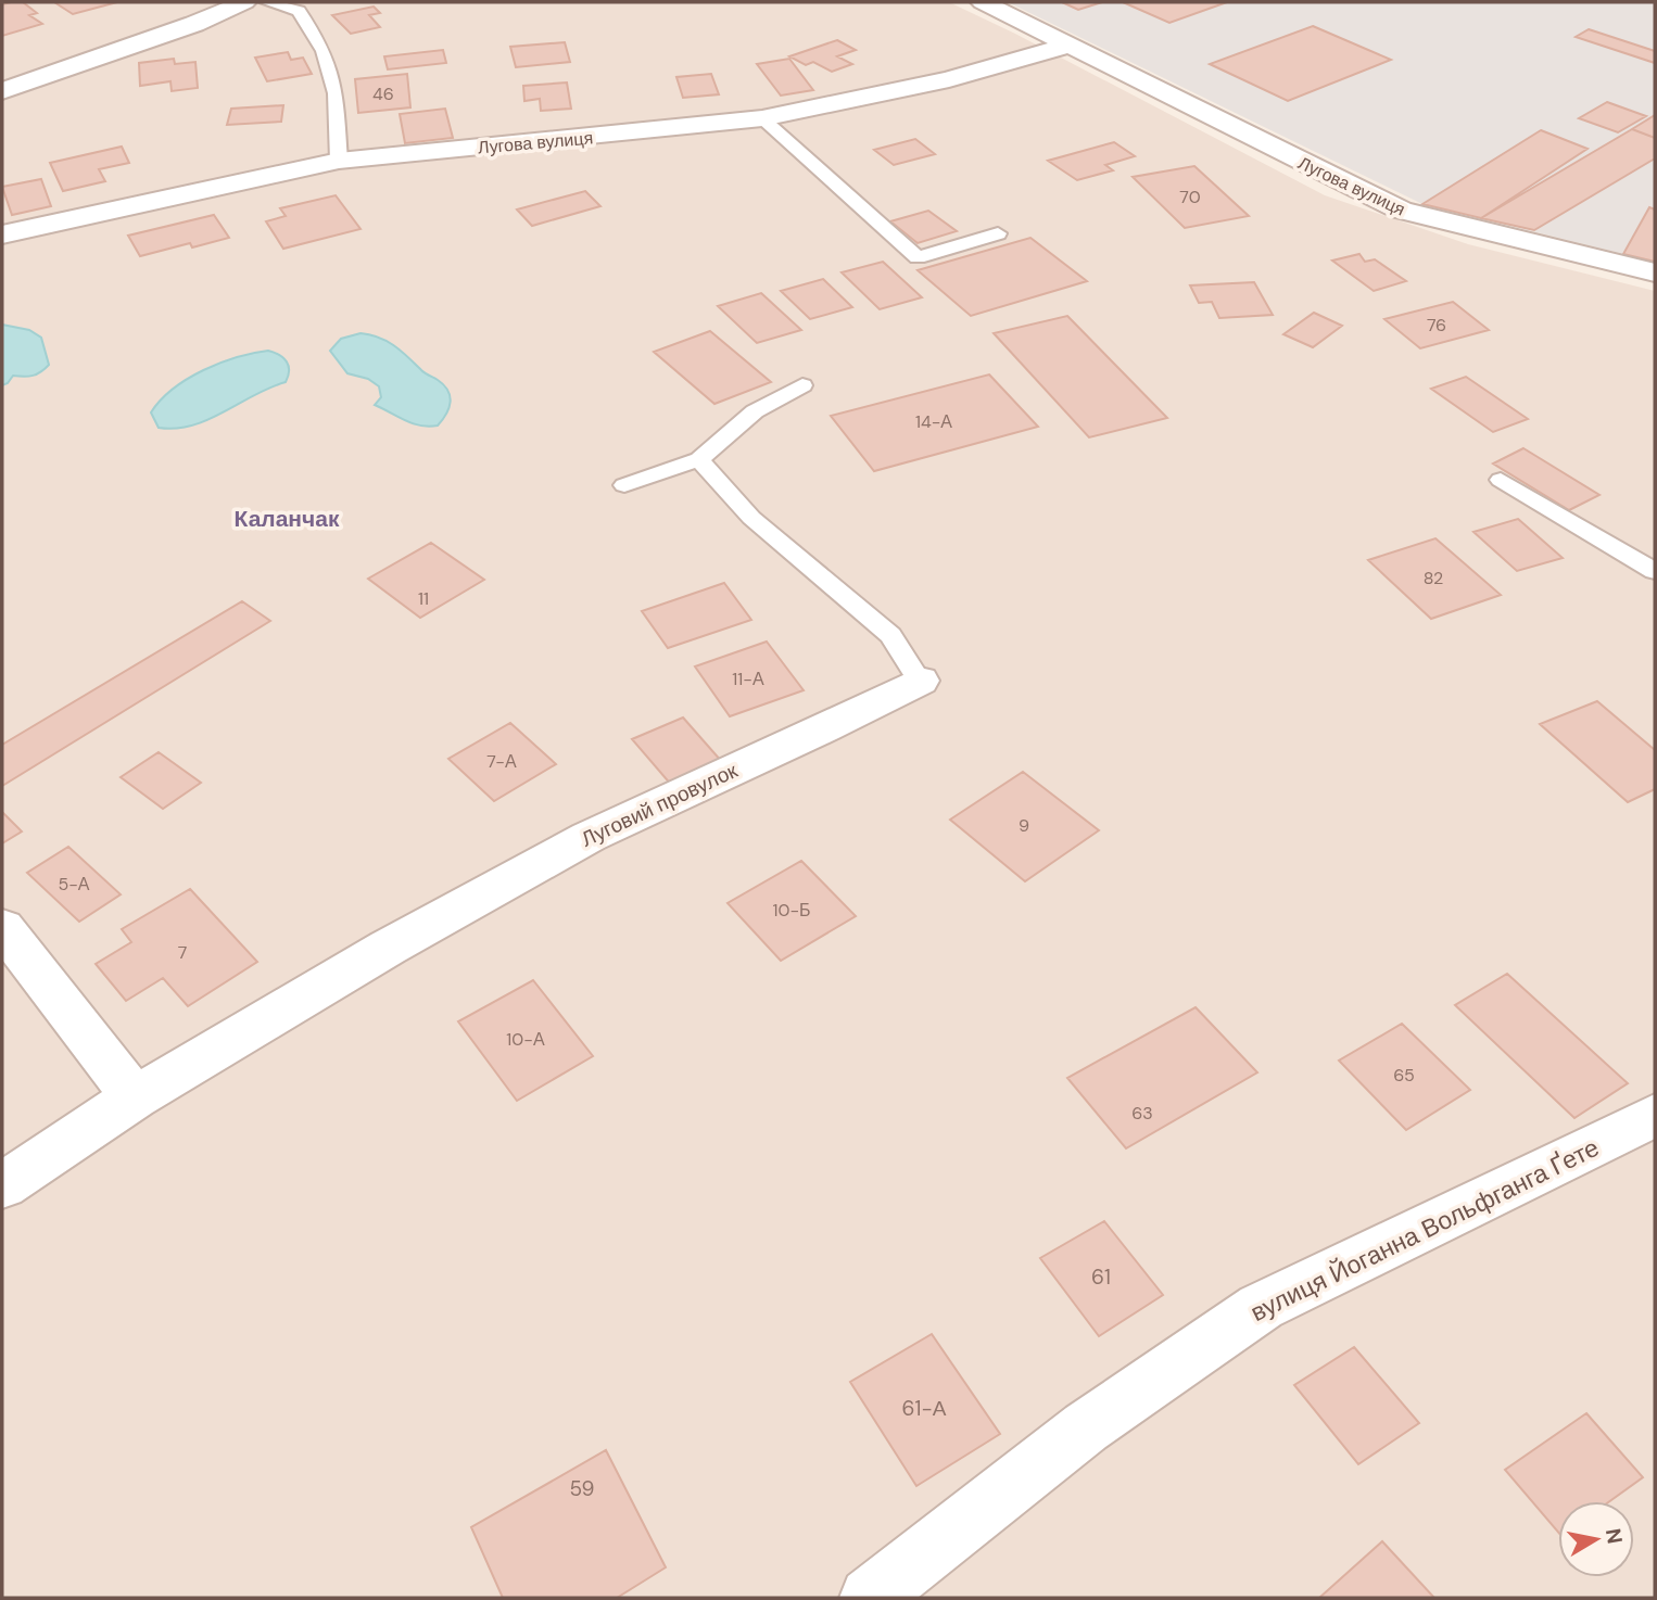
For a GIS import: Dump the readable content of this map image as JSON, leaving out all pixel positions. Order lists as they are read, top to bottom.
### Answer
{
  "streets": {
    "street": ["Лугова вулиця", "Луговий провулок", "вулиця Йоганна Вольфганга Ґете"]
  },
  "districts": ["Каланчак"],
  "house_numbers": [
    "46",
    "70",
    "76",
    "14-А",
    "82",
    "11",
    "11-А",
    "7-А",
    "9",
    "5-А",
    "10-Б",
    "7",
    "10-А",
    "65",
    "63",
    "61",
    "61-А",
    "59"
  ],
  "north": "right"
}
